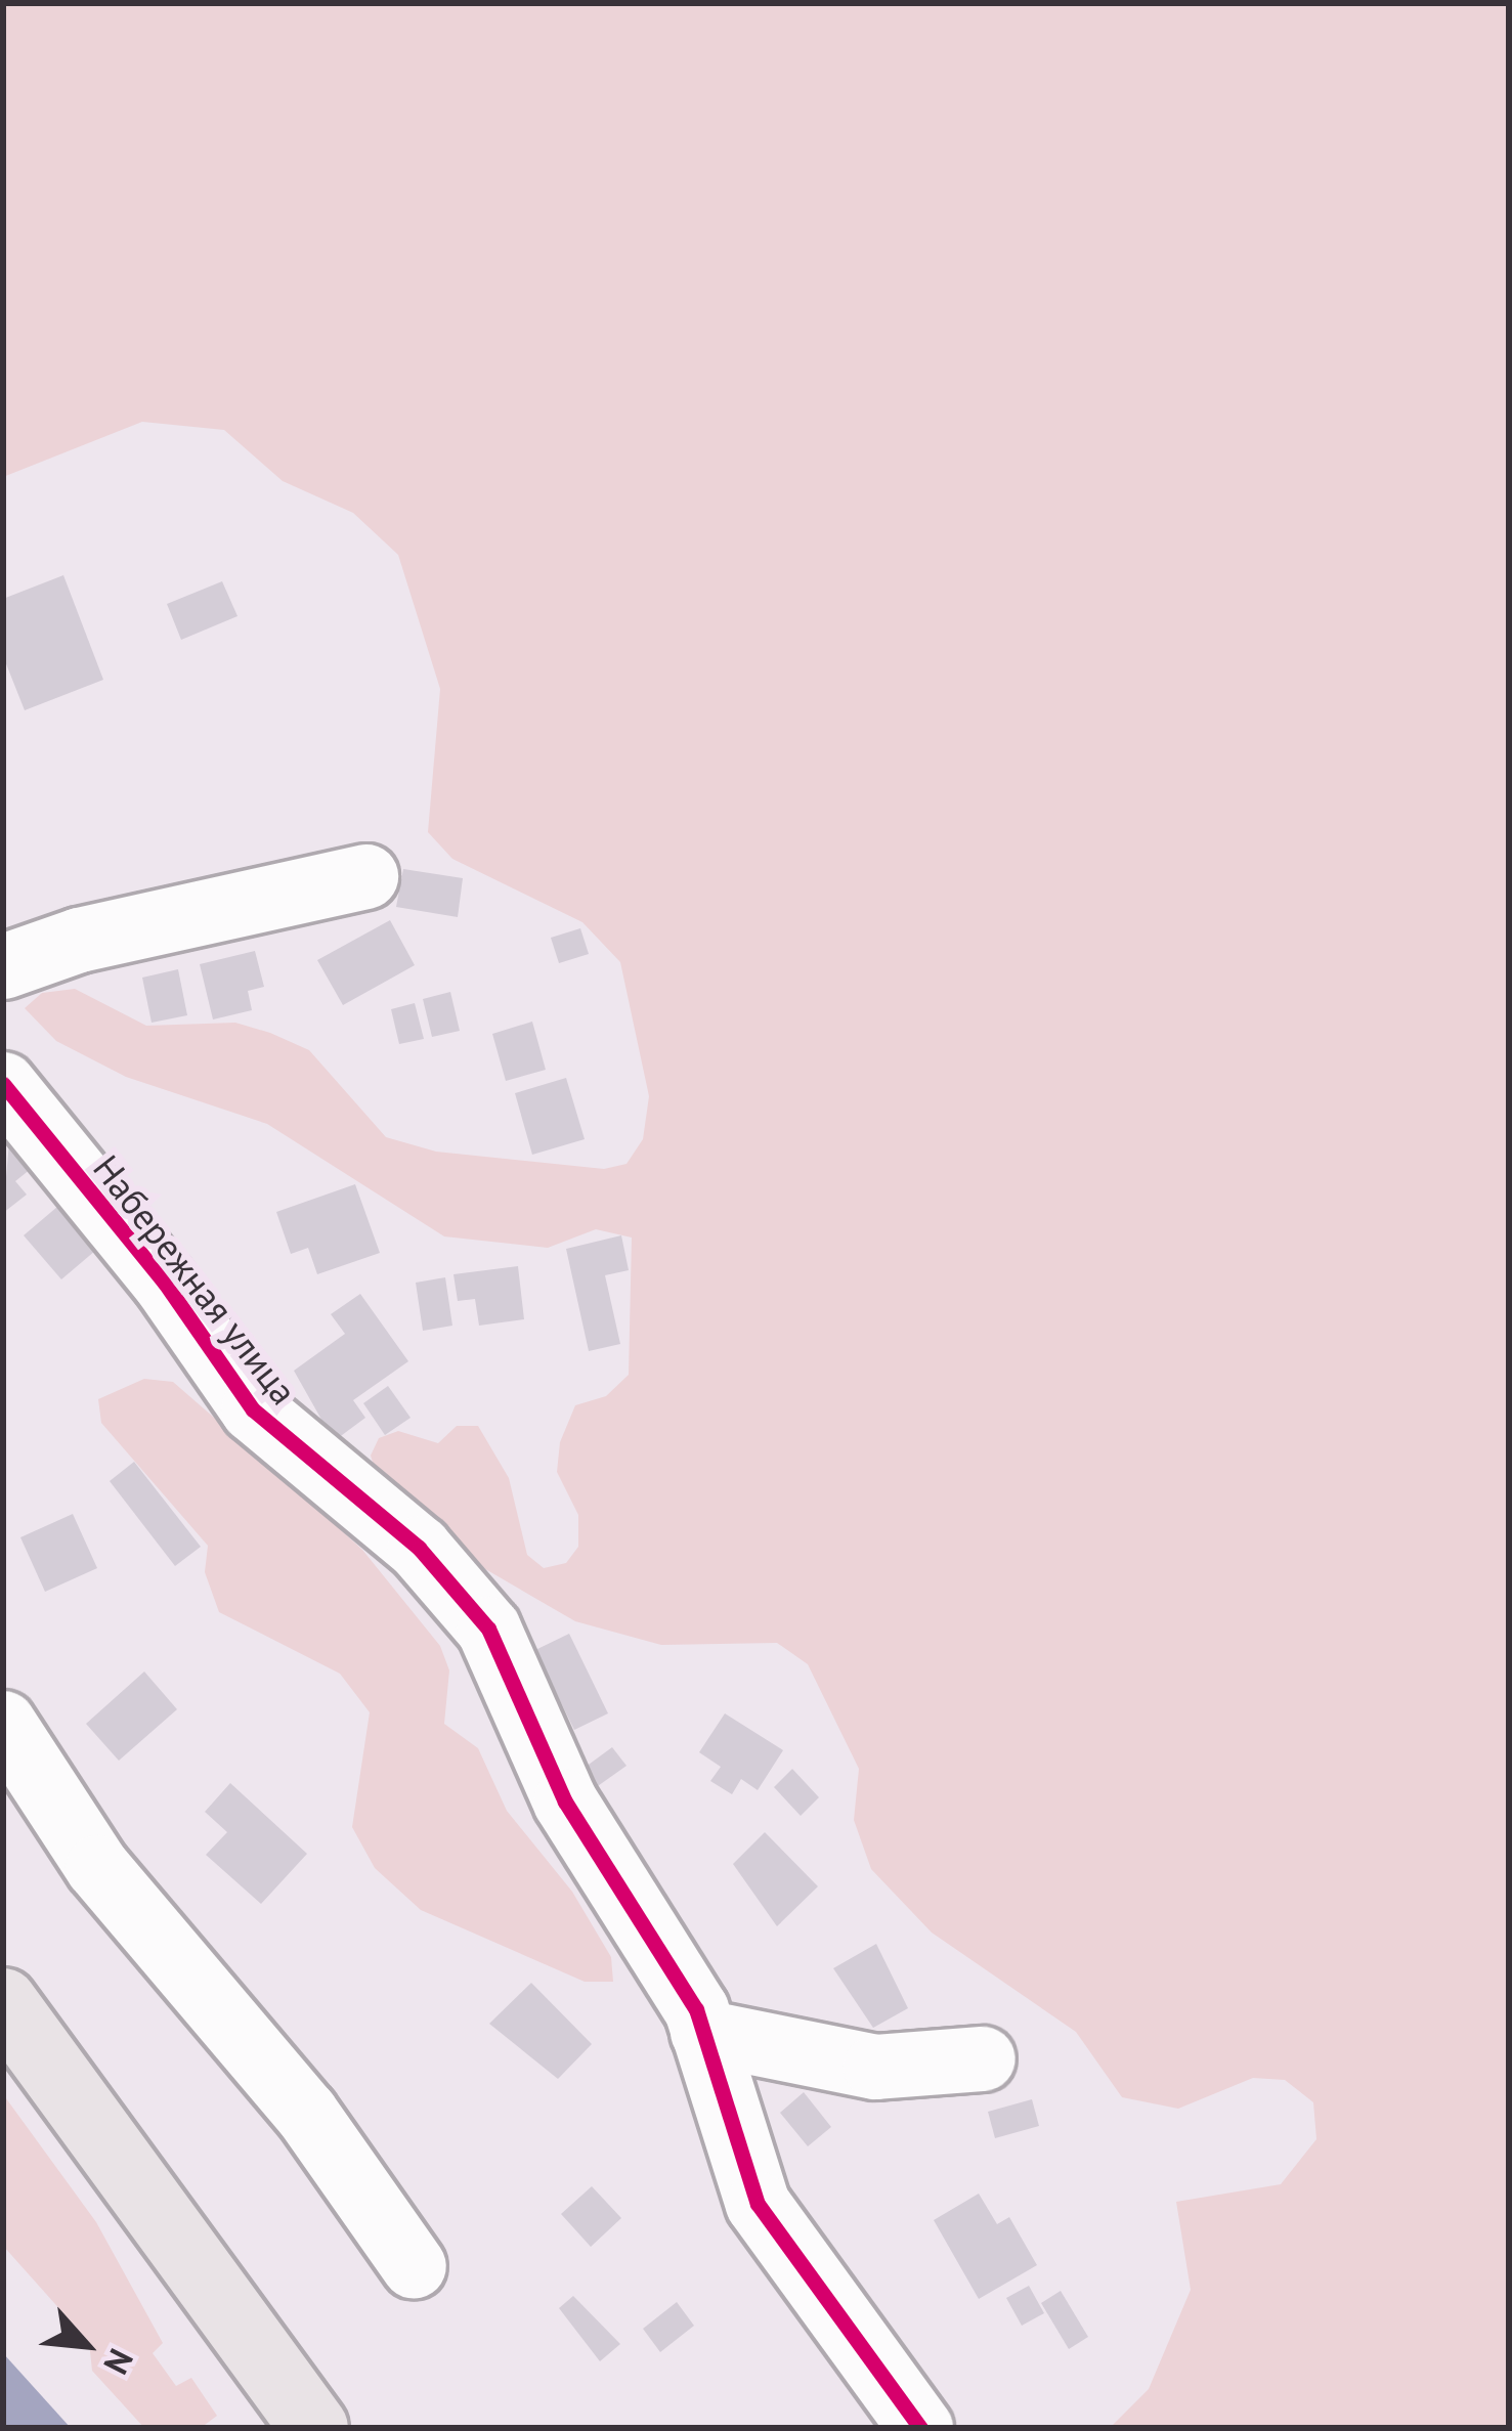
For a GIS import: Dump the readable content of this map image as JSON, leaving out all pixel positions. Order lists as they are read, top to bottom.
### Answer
{
  "streets": {
    "street": ["Набережная улица"]
  },
  "north": "bottom right"
}
